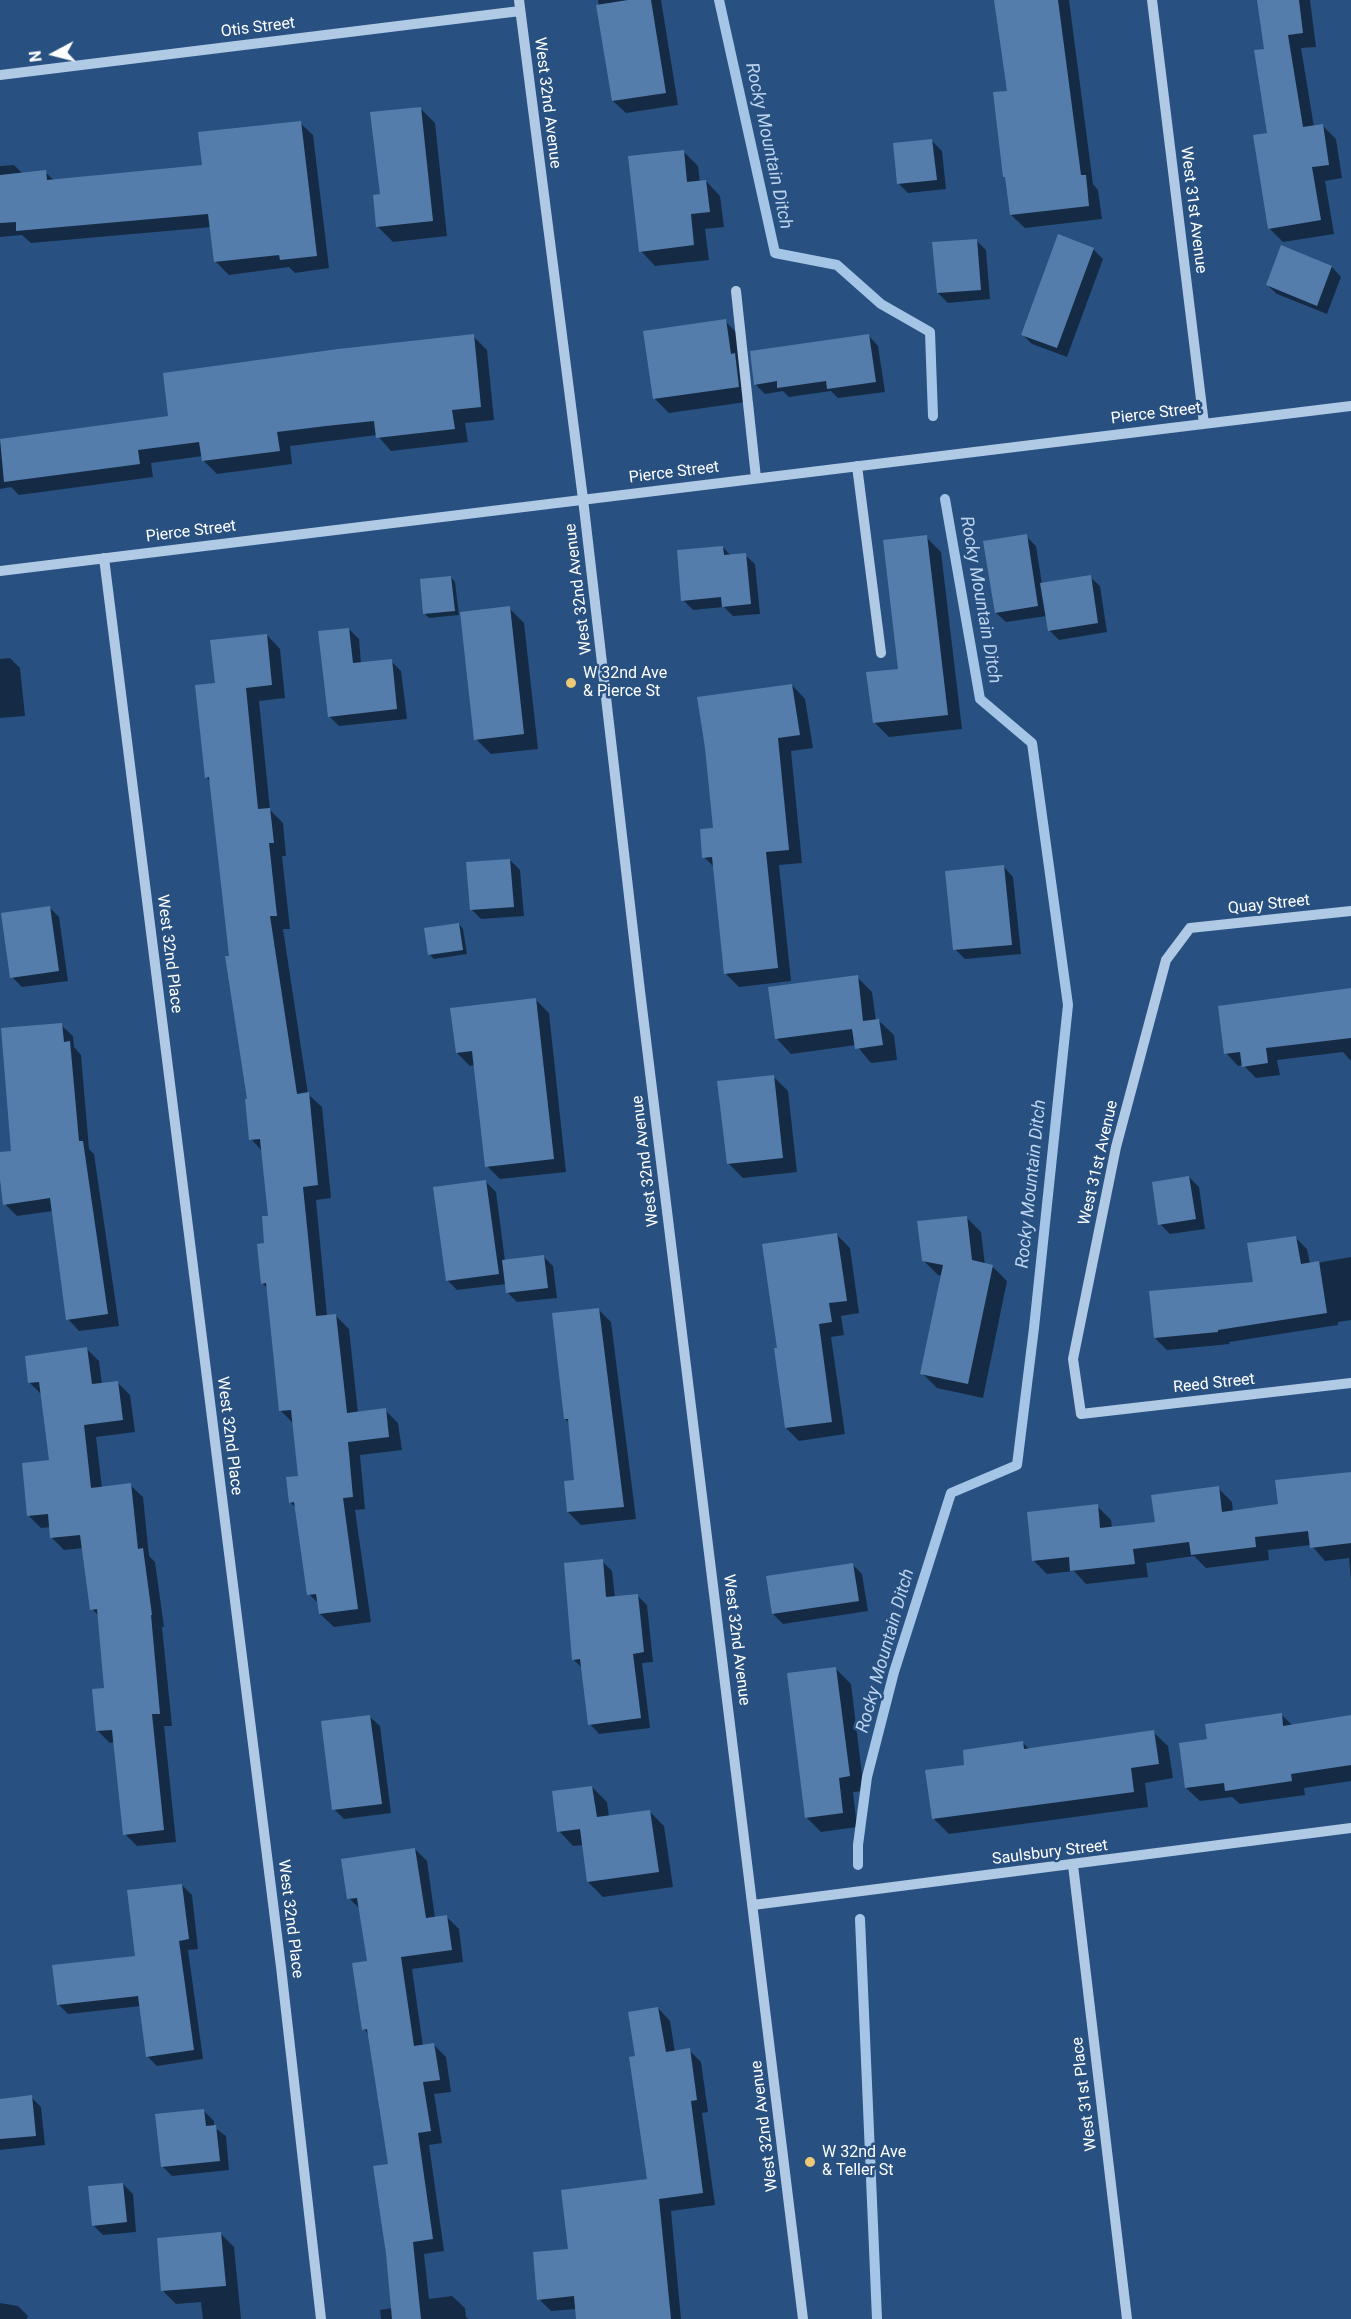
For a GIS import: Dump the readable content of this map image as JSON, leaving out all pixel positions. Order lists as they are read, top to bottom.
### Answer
{
  "streets": {
    "street": [
      "Otis Street",
      "West 32nd Avenue",
      "West 31st Avenue",
      "Pierce Street",
      "Quay Street",
      "West 32nd Place",
      "Reed Street",
      "Saulsbury Street",
      "West 31st Place"
    ]
  },
  "crossings": [
    ["Otis Street", "West 32nd Avenue"],
    ["West 32nd Avenue", "Pierce Street"],
    ["West 32nd Avenue", "Saulsbury Street"],
    ["West 31st Avenue", "Pierce Street"],
    ["West 31st Avenue", "Quay Street"],
    ["West 31st Avenue", "Reed Street"],
    ["Pierce Street", "West 32nd Place"],
    ["Saulsbury Street", "West 31st Place"]
  ],
  "water": ["Rocky Mountain Ditch"],
  "places": ["W 32nd Ave & Pierce St", "W 32nd Ave & Teller St"],
  "north": "left"
}
